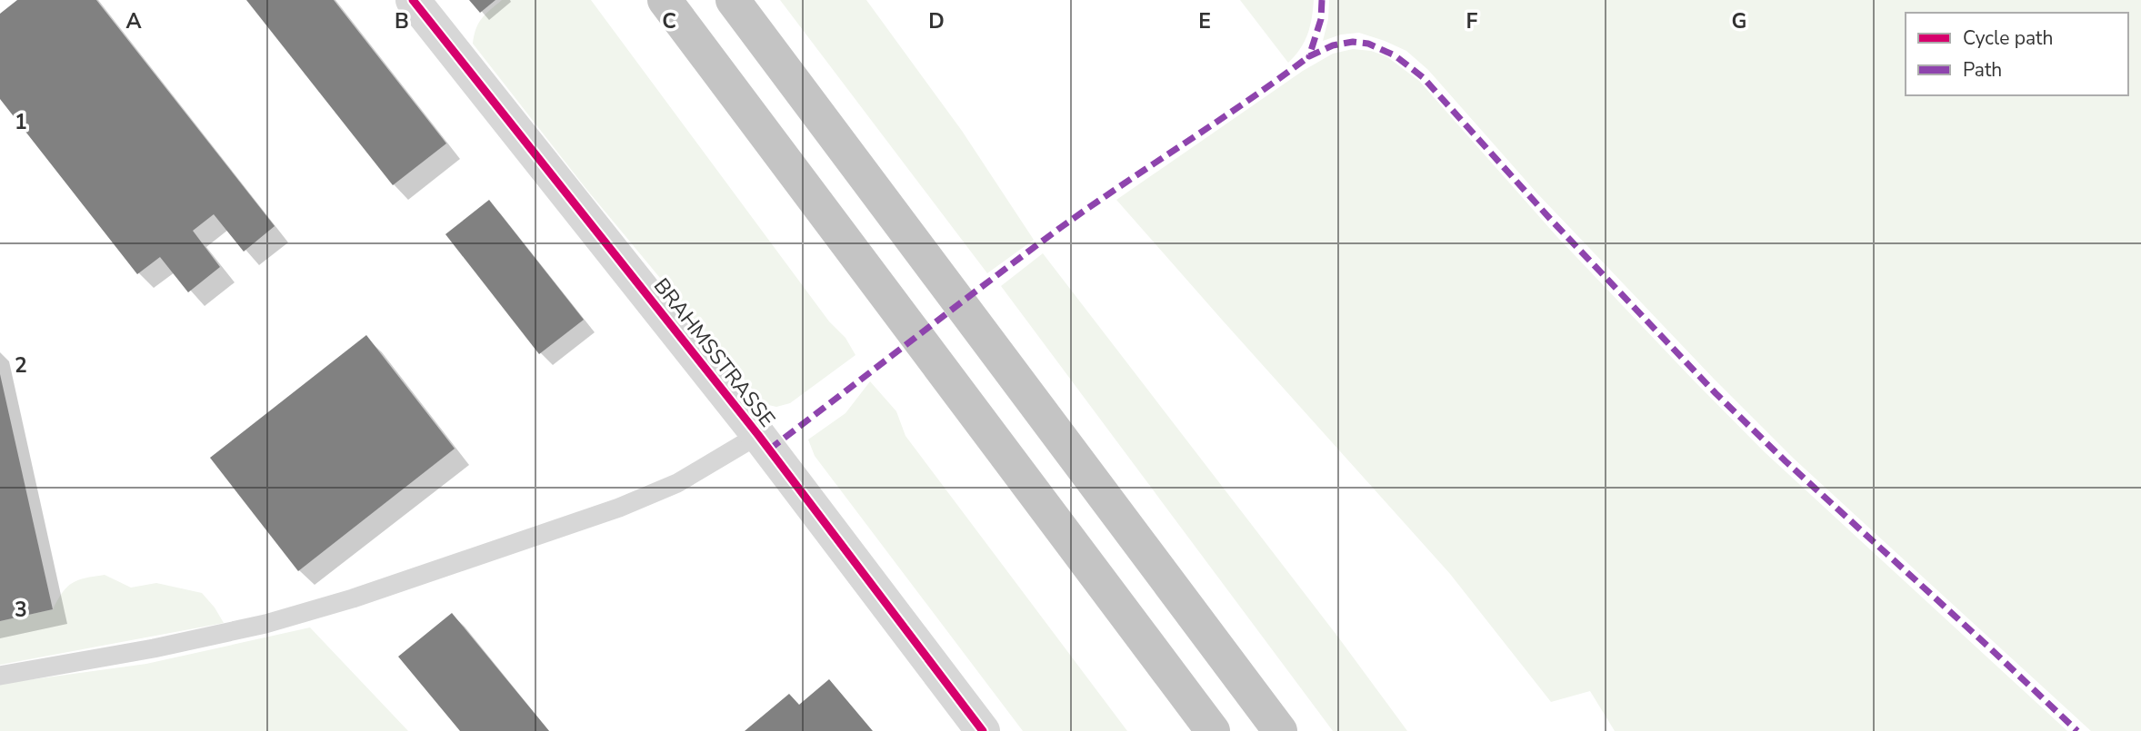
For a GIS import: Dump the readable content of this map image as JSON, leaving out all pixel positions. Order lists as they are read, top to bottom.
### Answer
{
  "streets": {
    "street": ["BRAHMSSTRASSE"]
  },
  "legend": ["Cycle path", "Path"],
  "grid": {
    "columns": [
      "A",
      "B",
      "C",
      "D",
      "E",
      "F",
      "G"
    ],
    "rows": ["1", "2", "3"]
  }
}
